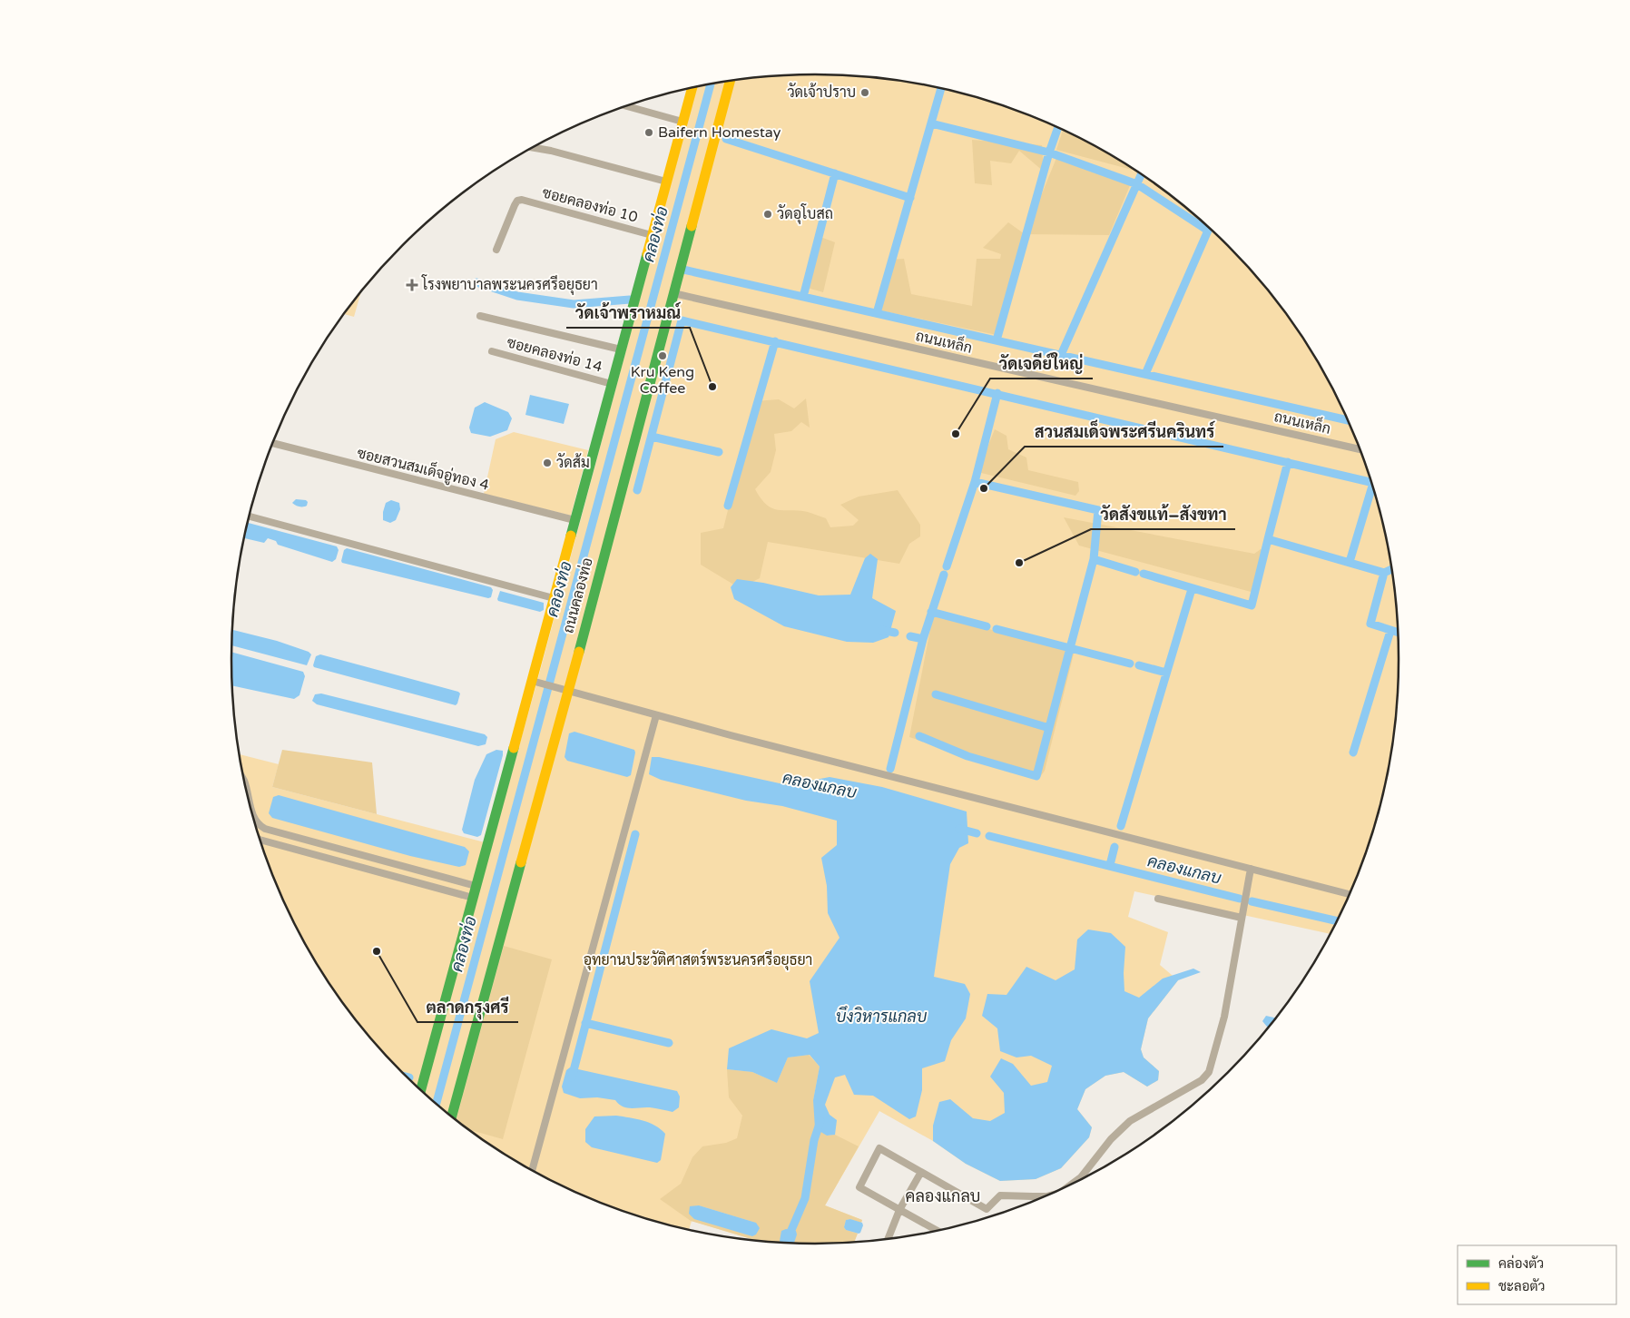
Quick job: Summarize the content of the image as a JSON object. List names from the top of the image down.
{
  "streets": {
    "street": [
      "ซอยคลองท่อ 10",
      "ถนนเหล็ก",
      "ซอยคลองท่อ 14",
      "ซอยสวนสมเด็จอู่ทอง 4",
      "ถนนคลองท่อ"
    ]
  },
  "crossings": [
    ["ซอยคลองท่อ 10", "ถนนคลองท่อ"],
    ["ถนนเหล็ก", "ถนนคลองท่อ"],
    ["ซอยคลองท่อ 14", "ถนนคลองท่อ"],
    ["ซอยสวนสมเด็จอู่ทอง 4", "ถนนคลองท่อ"]
  ],
  "districts": ["คลองแกลบ"],
  "water": ["คลองท่อ", "คลองแกลบ", "บึงวิหารแกลบ"],
  "parks": ["อุทยานประวัติศาสตร์พระนครศรีอยุธยา"],
  "places": {
    "other": [
      "วัดเจ้าปราบ",
      "Baifern Homestay",
      "วัดอุโบสถ",
      "Kru Keng Coffee",
      "วัดเจ้าพราหมณ์",
      "วัดเจดีย์ใหญ่",
      "วัดส้ม",
      "สวนสมเด็จพระศรีนครินทร์",
      "วัดสังขแท้–สังขทา",
      "ตลาดกรุงศรี"
    ],
    "health": ["โรงพยาบาลพระนครศรีอยุธยา"]
  },
  "legend": ["คล่องตัว", "ชะลอตัว"]
}
